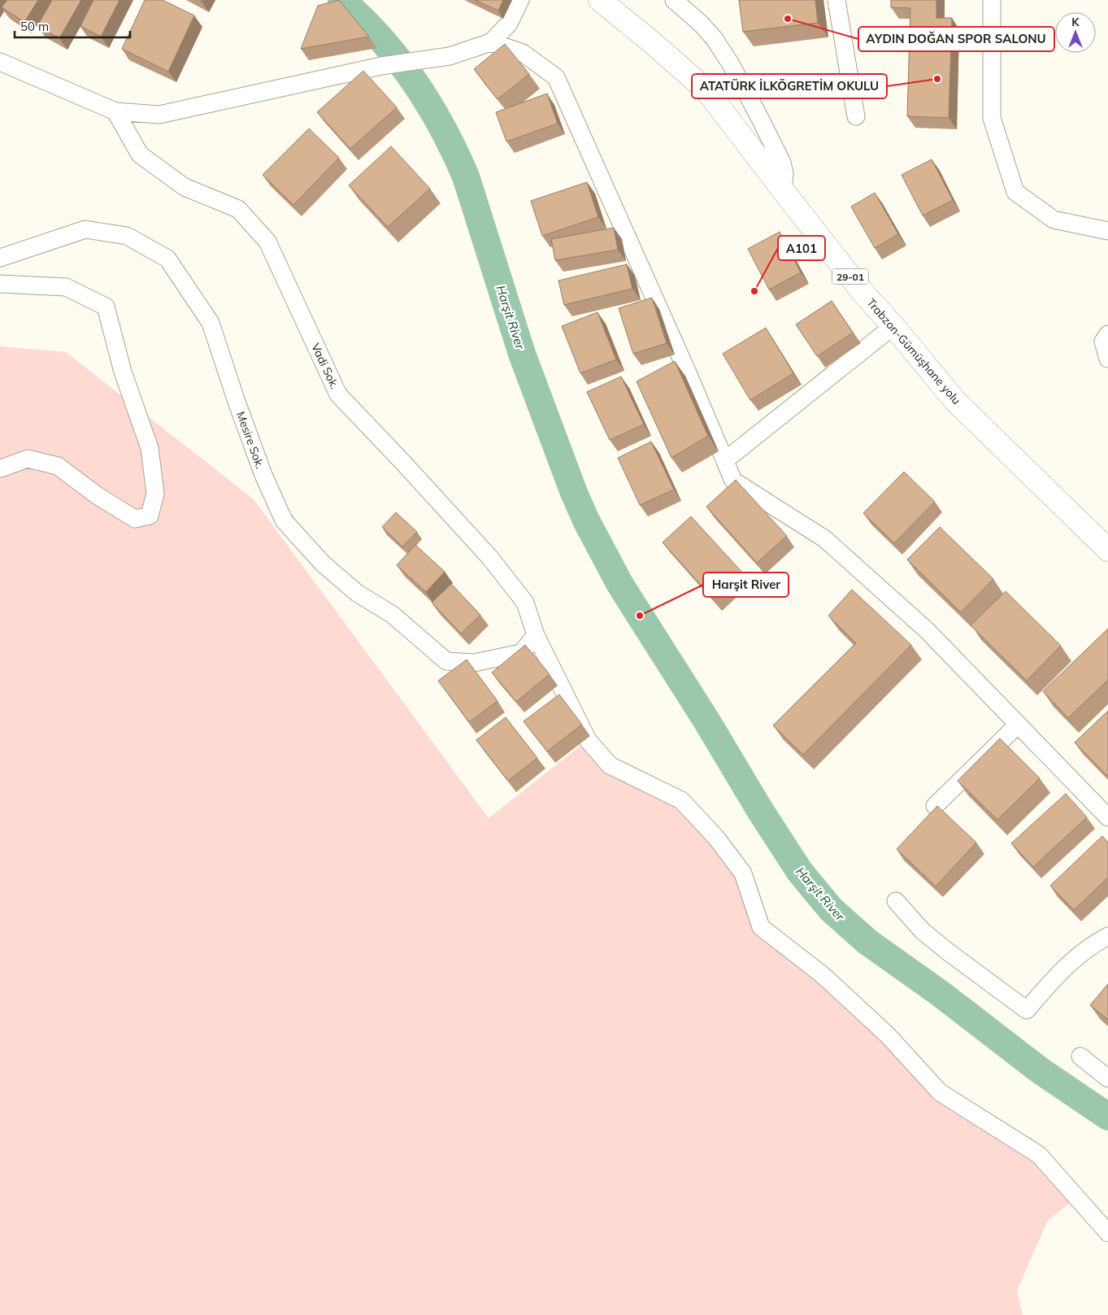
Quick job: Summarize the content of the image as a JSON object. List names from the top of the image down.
{
  "streets": {
    "main road": ["29-01", "Trabzon-Gümüşhane yolu"],
    "street": ["Vadi Sok.", "Mesire Sok."]
  },
  "crossings": [
    ["Vadi Sok.", "Mesire Sok."]
  ],
  "water": ["Harşit River"],
  "places": [
    "AYDIN DOĞAN SPOR SALONU",
    "ATATÜRK İLKÖGRETİM OKULU",
    "A101",
    "Harşit River"
  ],
  "scale_bar": "50 m",
  "north": "top"
}
